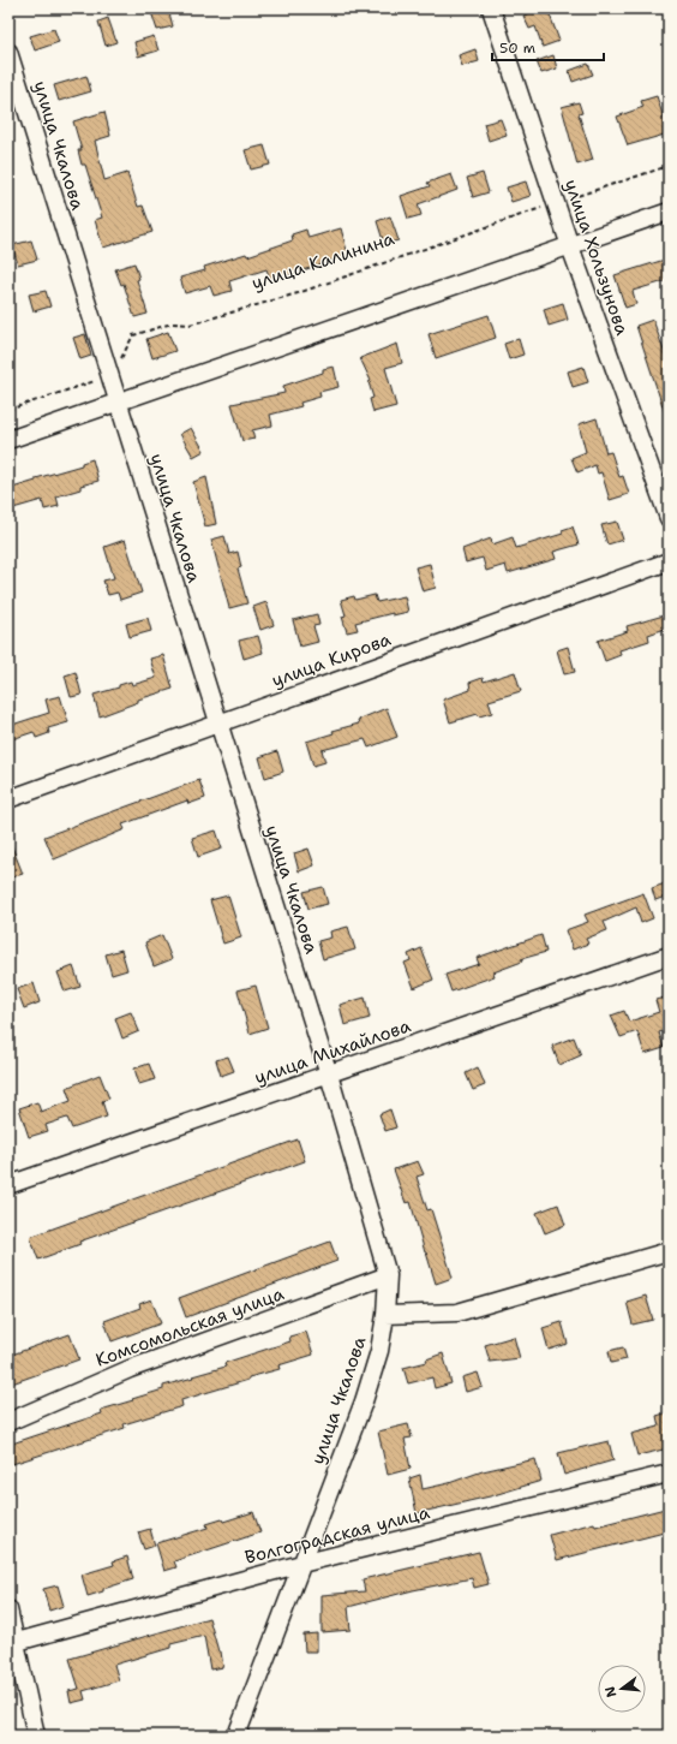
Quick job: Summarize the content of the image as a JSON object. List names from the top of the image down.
{
  "streets": {
    "street": [
      "улица Чкалова",
      "улица Хользунова",
      "улица Кирова",
      "улица Михайлова",
      "Комсомольская улица",
      "Волгоградская улица"
    ],
    "path": ["улица Калинина"]
  },
  "crossings": [
    ["улица Чкалова", "улица Калинина"],
    ["улица Чкалова", "улица Кирова"],
    ["улица Чкалова", "улица Михайлова"],
    ["улица Чкалова", "Комсомольская улица"],
    ["улица Чкалова", "Волгоградская улица"],
    ["улица Хользунова", "улица Калинина"]
  ],
  "scale_bar": "50 m",
  "north": "left"
}
